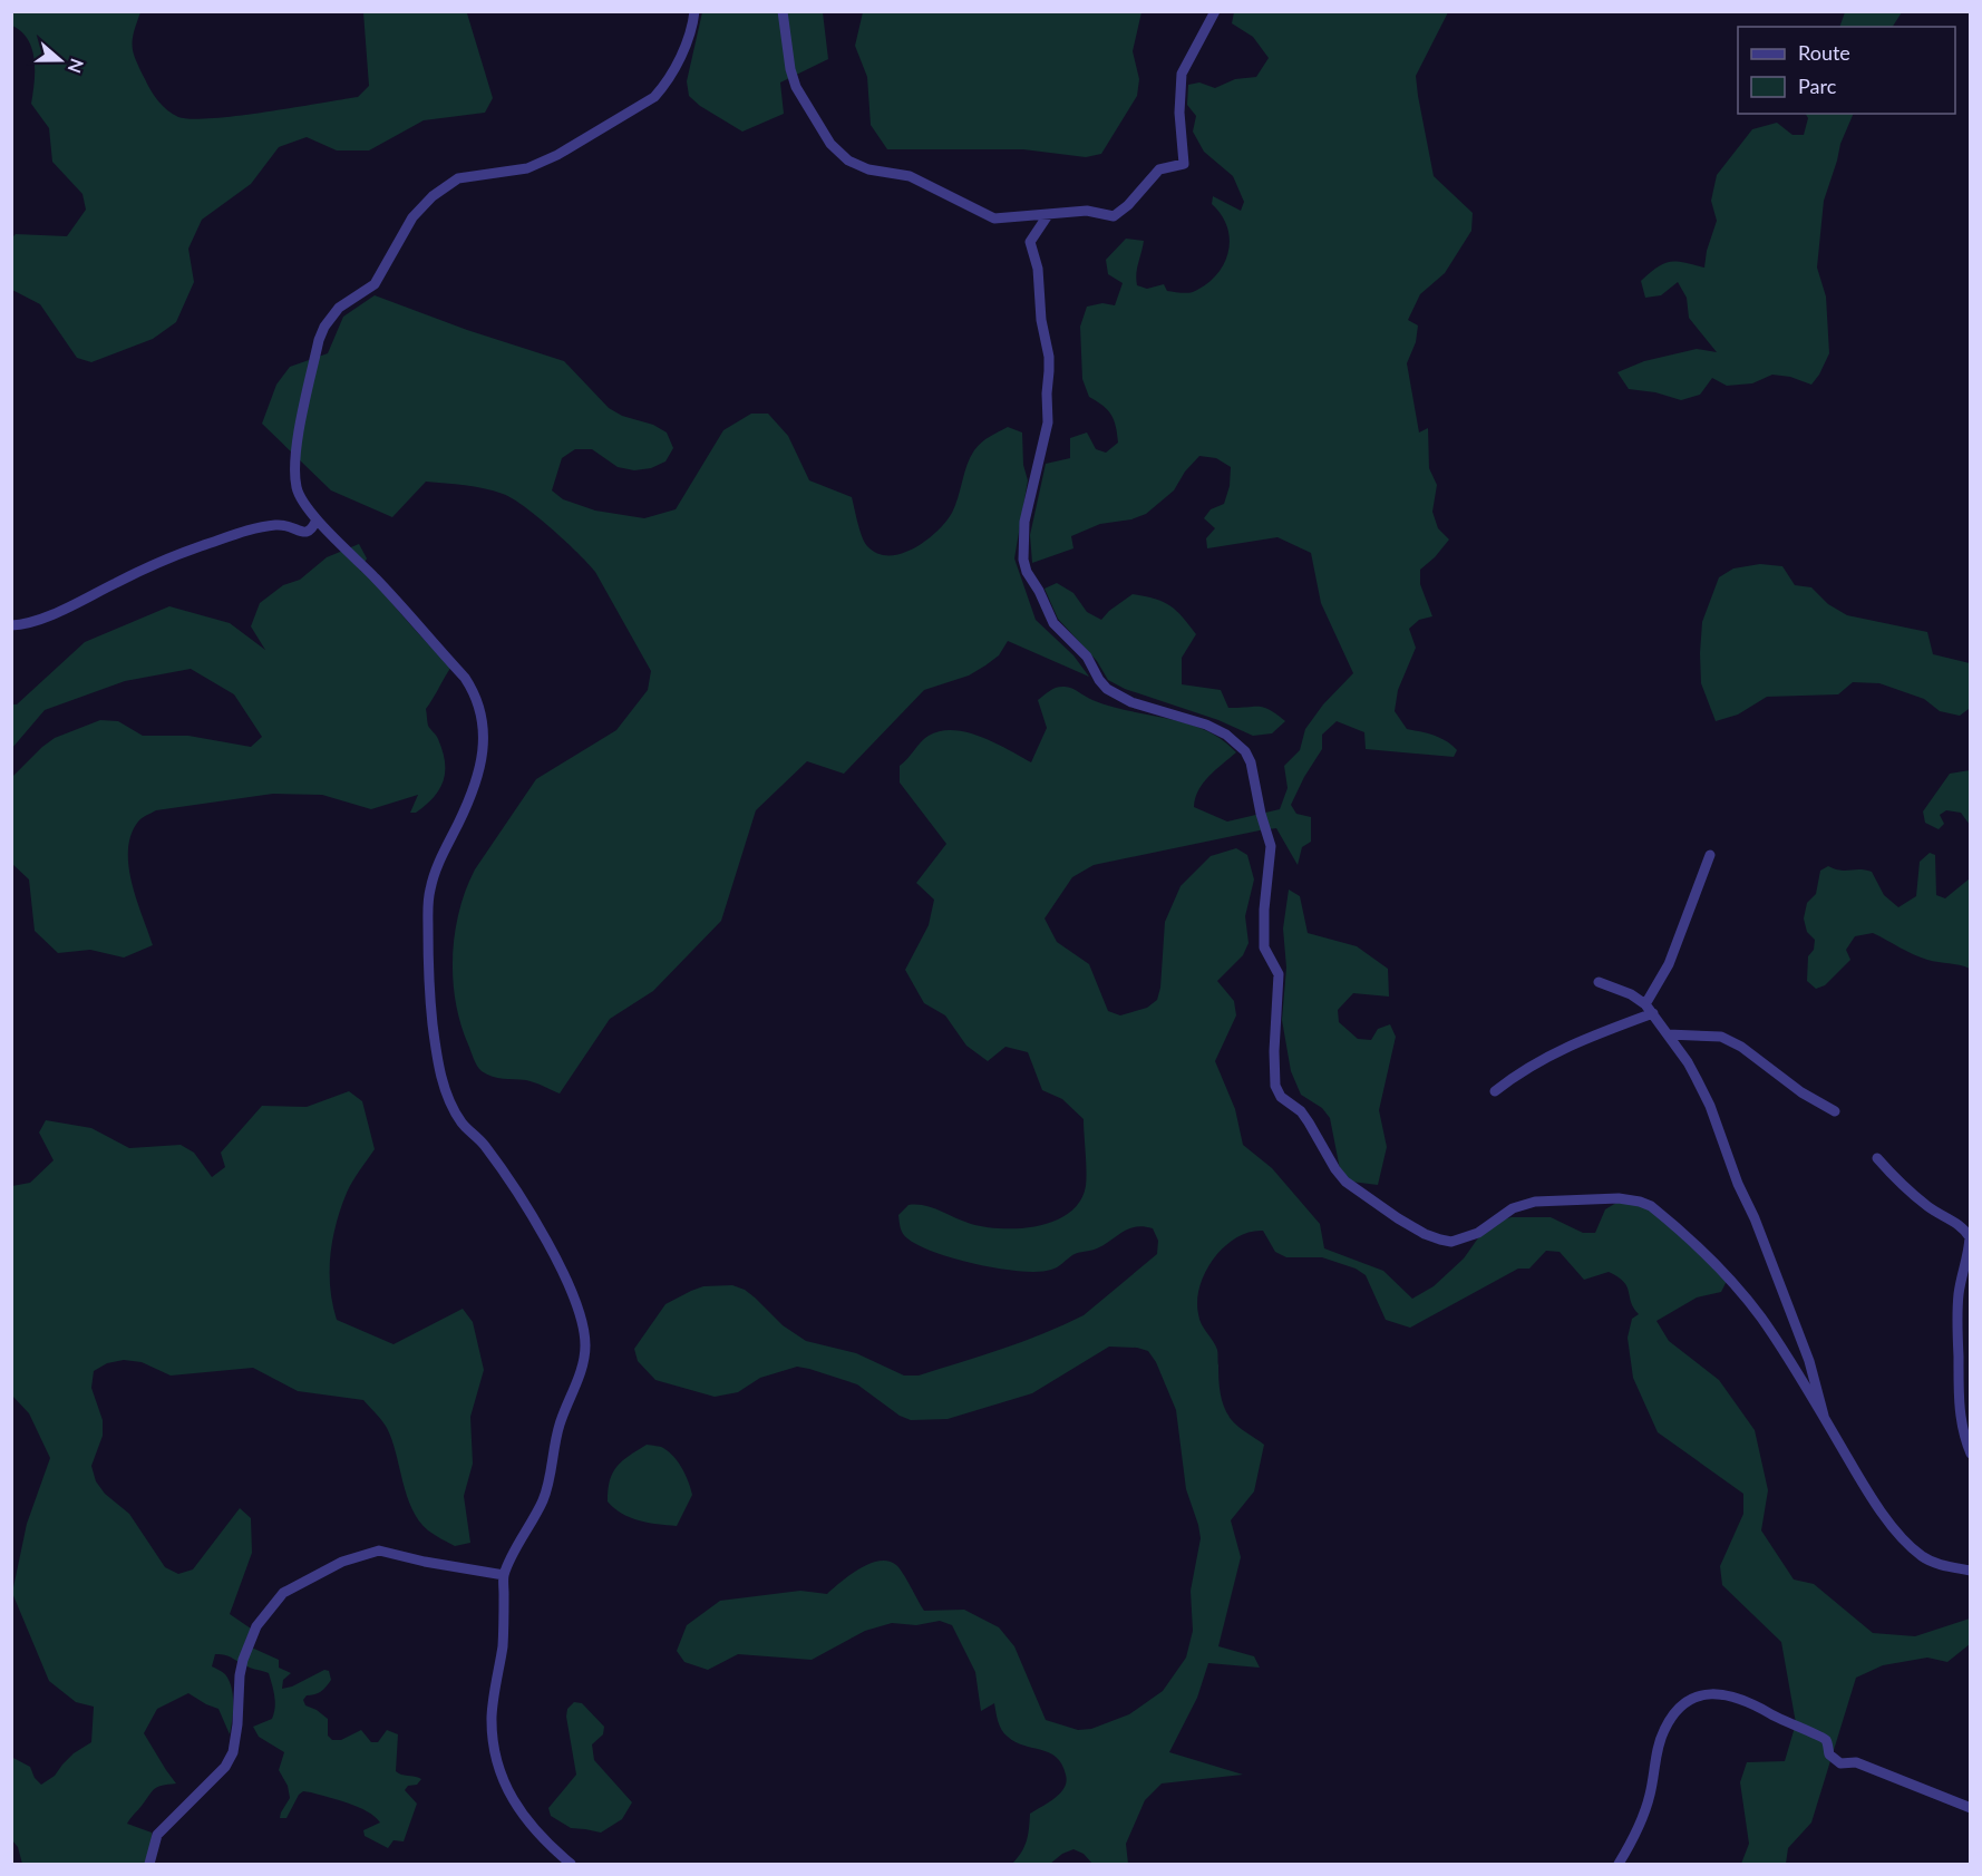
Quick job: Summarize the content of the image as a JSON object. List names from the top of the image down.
{
  "legend": ["Route", "Parc"],
  "north": "right"
}
